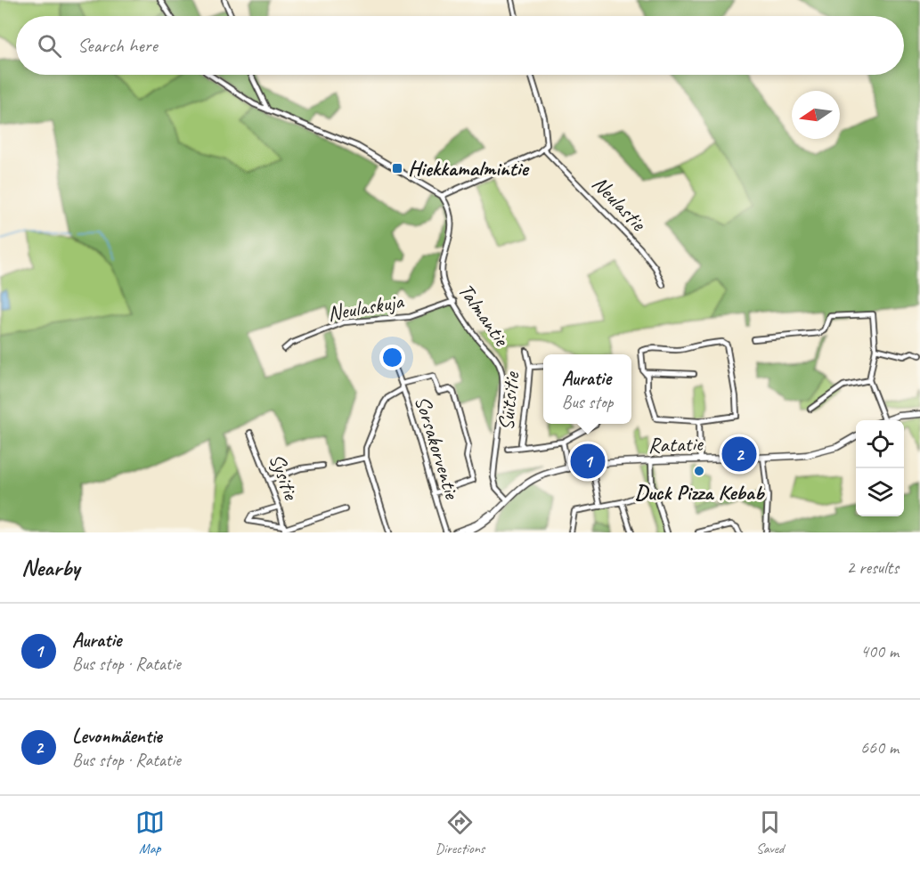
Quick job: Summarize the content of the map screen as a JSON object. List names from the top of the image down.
{
  "streets": {
    "street": [
      "Neulastie",
      "Neulaskuja",
      "Talmantie",
      "Suitsitie",
      "Ratatie",
      "Sorsakorventie",
      "Sysitie"
    ]
  },
  "crossings": [
    ["Neulaskuja", "Talmantie"],
    ["Talmantie", "Ratatie"]
  ],
  "places": {
    "transit": ["Hiekkamalmintie"],
    "other": ["Duck Pizza Kebab"]
  },
  "north": "left",
  "page": {
    "search": "Search here",
    "popup": ["Auratie", "Bus stop"],
    "pins": ["2", "1"],
    "heading": ["Nearby", "2 results"],
    "list": [
      {
        "mark": "1",
        "name": "Auratie",
        "note": "Bus stop · Ratatie",
        "value": "400 m"
      },
      {
        "mark": "2",
        "name": "Levonmäentie",
        "note": "Bus stop · Ratatie",
        "value": "660 m"
      }
    ],
    "nav": ["Map", "Directions", "Saved"]
  }
}
